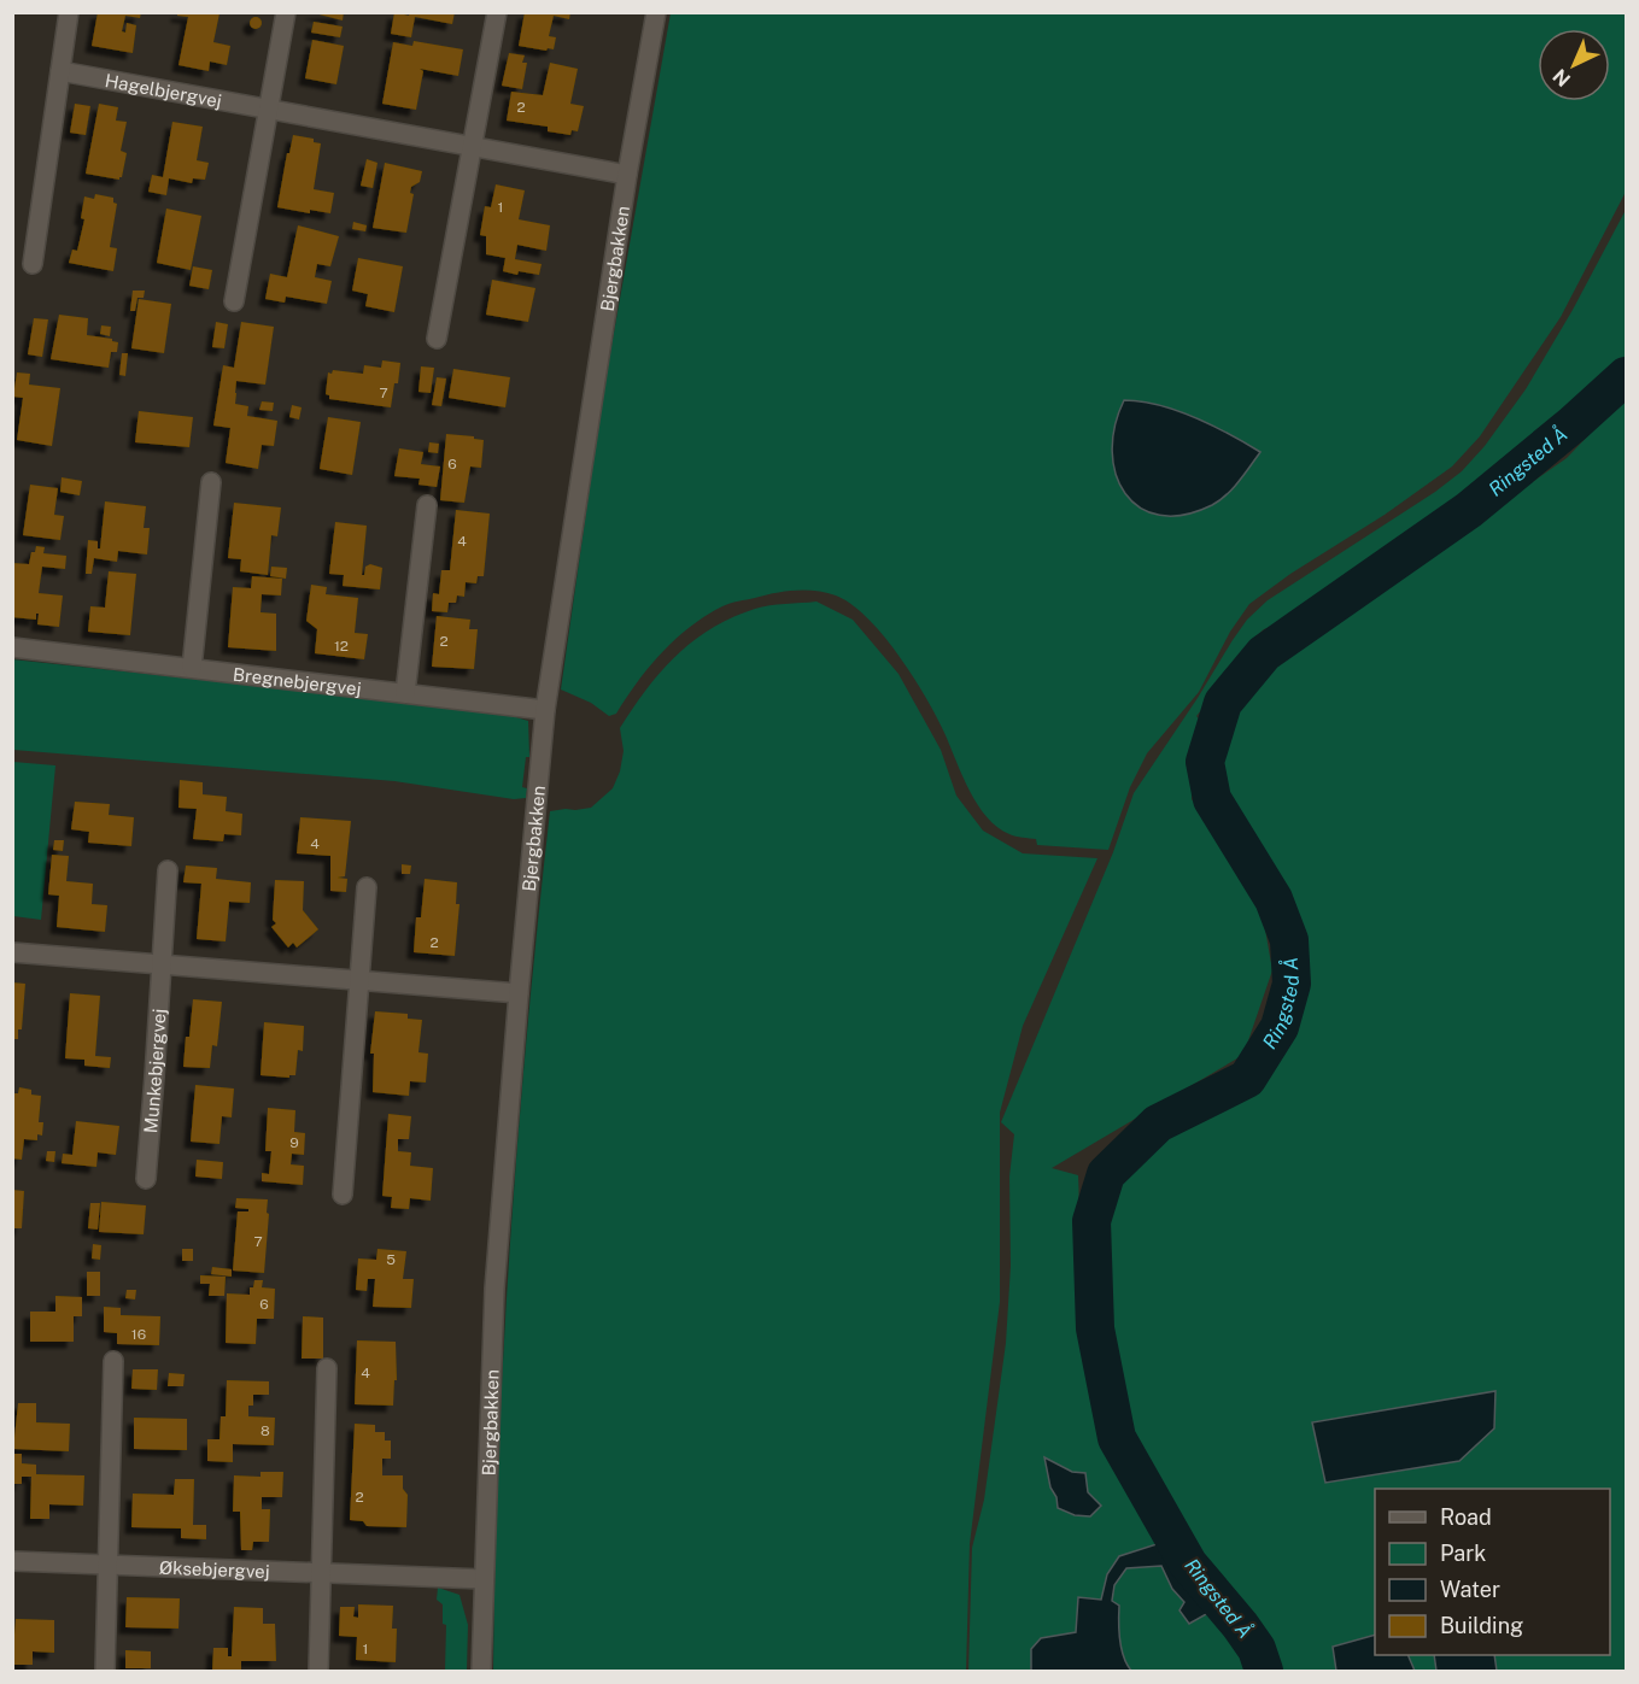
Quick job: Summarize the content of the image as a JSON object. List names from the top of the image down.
{
  "streets": {
    "street": [
      "Hagelbjergvej",
      "Bjergbakken",
      "Bregnebjergvej",
      "Munkebjergvej",
      "Øksebjergvej"
    ]
  },
  "crossings": [
    ["Hagelbjergvej", "Bjergbakken"],
    ["Bjergbakken", "Bregnebjergvej"],
    ["Bjergbakken", "Øksebjergvej"]
  ],
  "water": ["Ringsted Å"],
  "house_numbers": [
    "2",
    "1",
    "7",
    "6",
    "4",
    "2",
    "12",
    "4",
    "2",
    "9",
    "7",
    "5",
    "6",
    "16",
    "4",
    "8",
    "2",
    "1"
  ],
  "legend": [
    "Road",
    "Park",
    "Water",
    "Building"
  ],
  "north": "bottom left"
}
